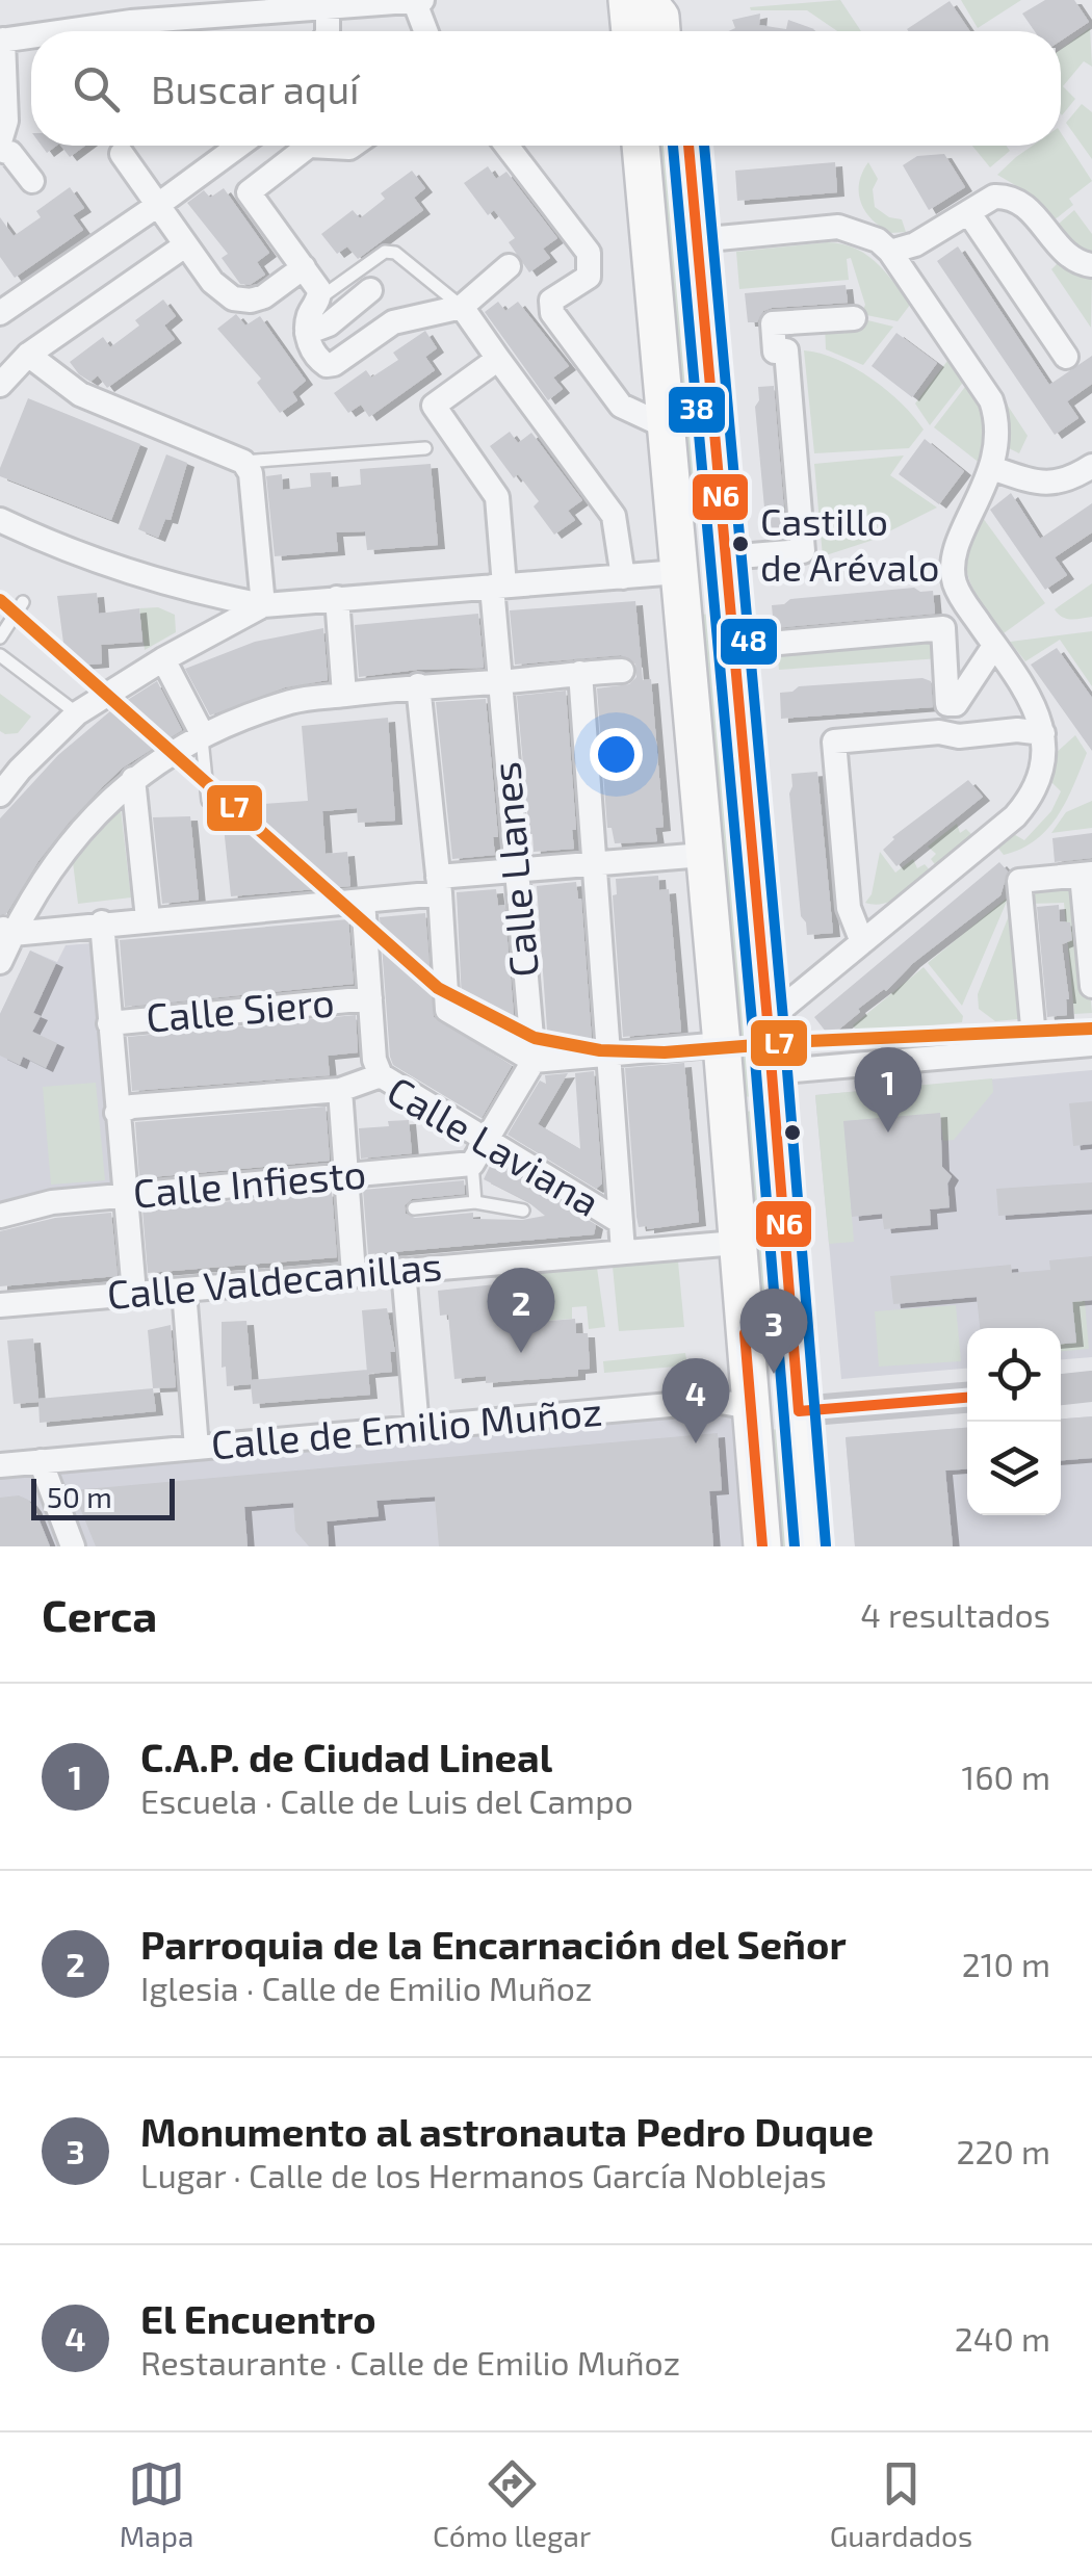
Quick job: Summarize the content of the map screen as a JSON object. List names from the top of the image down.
{
  "streets": {
    "street": [
      "Calle Llanes",
      "Calle Siero",
      "Calle Laviana",
      "Calle Infiesto",
      "Calle Valdecanillas",
      "Calle de Emilio Muñoz"
    ]
  },
  "places": ["Castillo de Arévalo"],
  "lines": [
    "transit line N6",
    "transit line 38",
    "transit line 48",
    "transit line L7"
  ],
  "scale_bar": "50 m",
  "page": {
    "search": "Buscar aquí",
    "pins": [
      "1",
      "2",
      "3",
      "4"
    ],
    "scale": "50 m",
    "heading": ["Cerca", "4 resultados"],
    "list": [
      {
        "mark": "1",
        "name": "C.A.P. de Ciudad Lineal",
        "note": "Escuela · Calle de Luis del Campo",
        "value": "160 m"
      },
      {
        "mark": "2",
        "name": "Parroquia de la Encarnación del Señor",
        "note": "Iglesia · Calle de Emilio Muñoz",
        "value": "210 m"
      },
      {
        "mark": "3",
        "name": "Monumento al astronauta Pedro Duque",
        "note": "Lugar · Calle de los Hermanos García Noblejas",
        "value": "220 m"
      },
      {
        "mark": "4",
        "name": "El Encuentro",
        "note": "Restaurante · Calle de Emilio Muñoz",
        "value": "240 m"
      }
    ],
    "nav": ["Mapa", "Cómo llegar", "Guardados"]
  }
}
